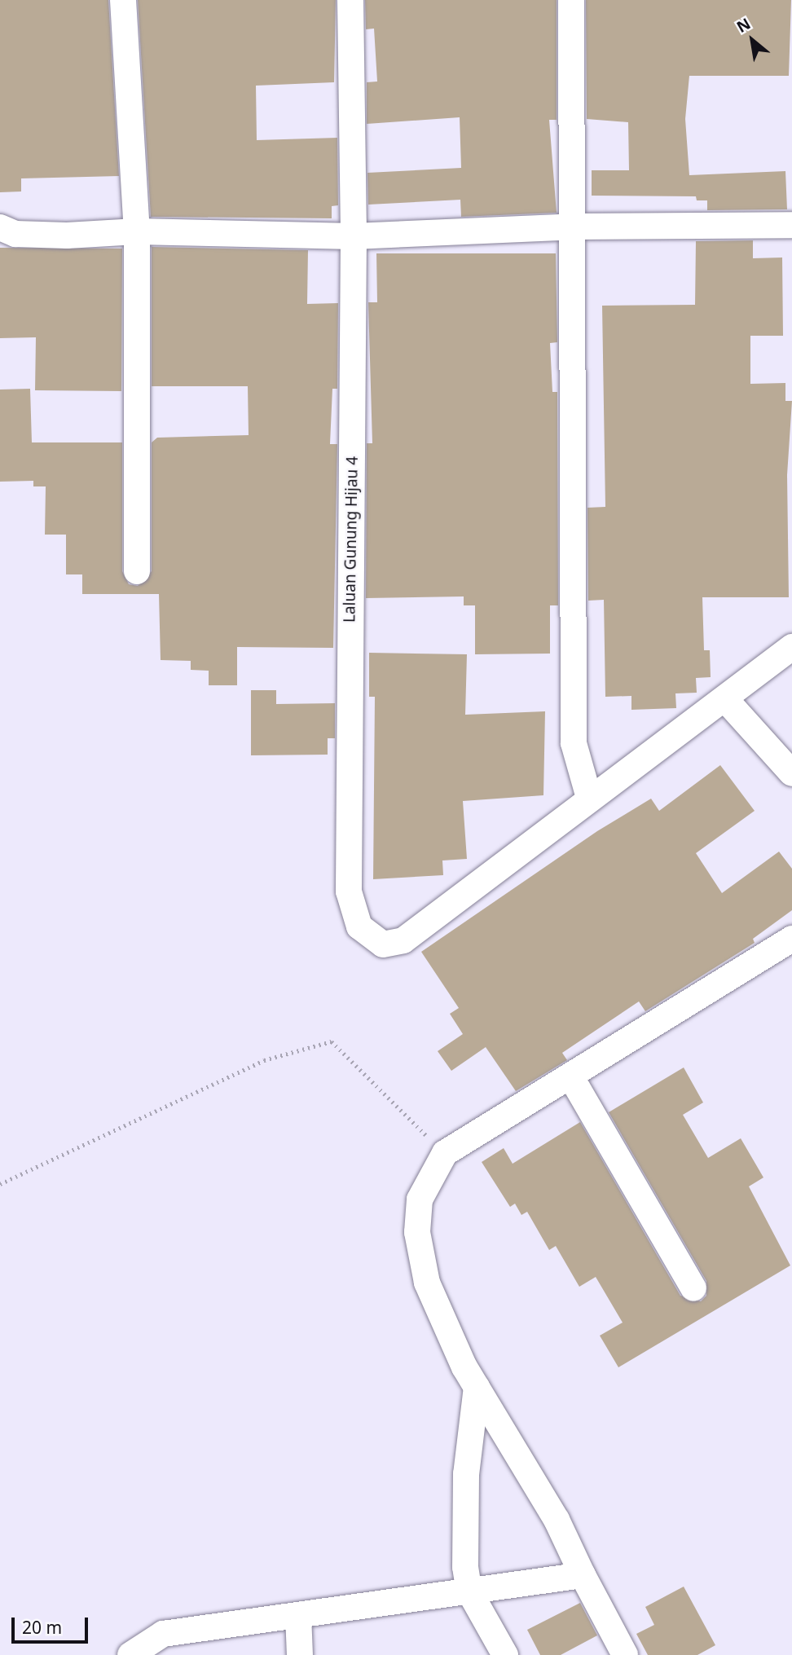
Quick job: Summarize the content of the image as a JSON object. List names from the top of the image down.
{
  "streets": {
    "street": ["Laluan Gunung Hijau 4"]
  },
  "scale_bar": "20 m",
  "north": "top left"
}
